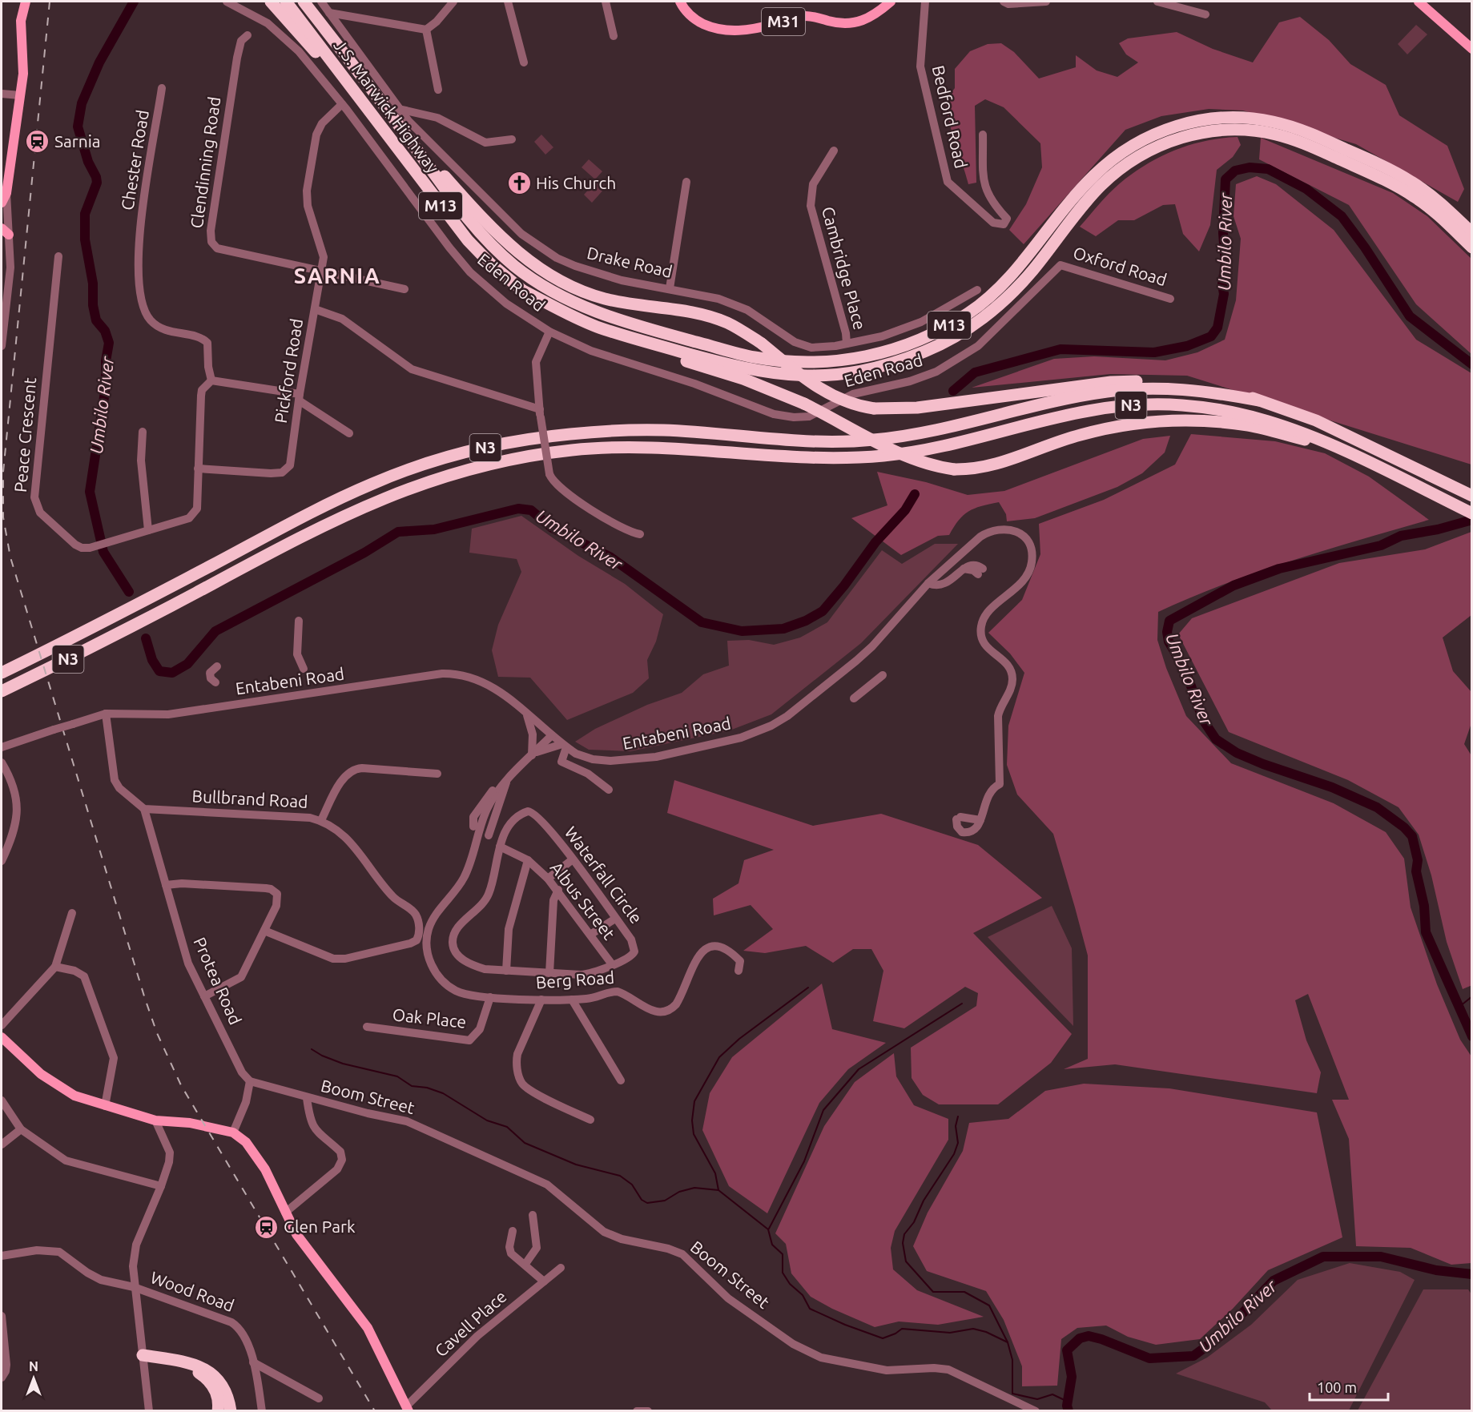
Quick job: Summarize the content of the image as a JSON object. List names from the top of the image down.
{
  "streets": {
    "highway": ["J.S. Marwick Highway", "M13", "N3"],
    "main road": ["M31"],
    "street": [
      "Bedford Road",
      "Chester Road",
      "Clendinning Road",
      "Drake Road",
      "Oxford Road",
      "Cambridge Place",
      "Eden Road",
      "Pickford Road",
      "Peace Crescent",
      "Entabeni Road",
      "Bullbrand Road",
      "Waterfall Circle",
      "Albus Street",
      "Berg Road",
      "Protea Road",
      "Oak Place",
      "Boom Street",
      "Wood Road",
      "Cavell Place"
    ]
  },
  "crossings": [
    ["J.S. Marwick Highway", "M13"],
    ["Clendinning Road", "Pickford Road"],
    ["Drake Road", "Cambridge Place"],
    ["Oxford Road", "Eden Road"],
    ["Eden Road", "Pickford Road"],
    ["Pickford Road", "Peace Crescent"],
    ["Bullbrand Road", "Protea Road"],
    ["Waterfall Circle", "Albus Street"],
    ["Berg Road", "Oak Place"],
    ["Protea Road", "Boom Street"]
  ],
  "districts": ["SARNIA"],
  "water": ["Umbilo River"],
  "places": {
    "station": ["Sarnia", "Glen Park"],
    "church": ["His Church"]
  },
  "scale_bar": "100 m",
  "north": "top"
}
